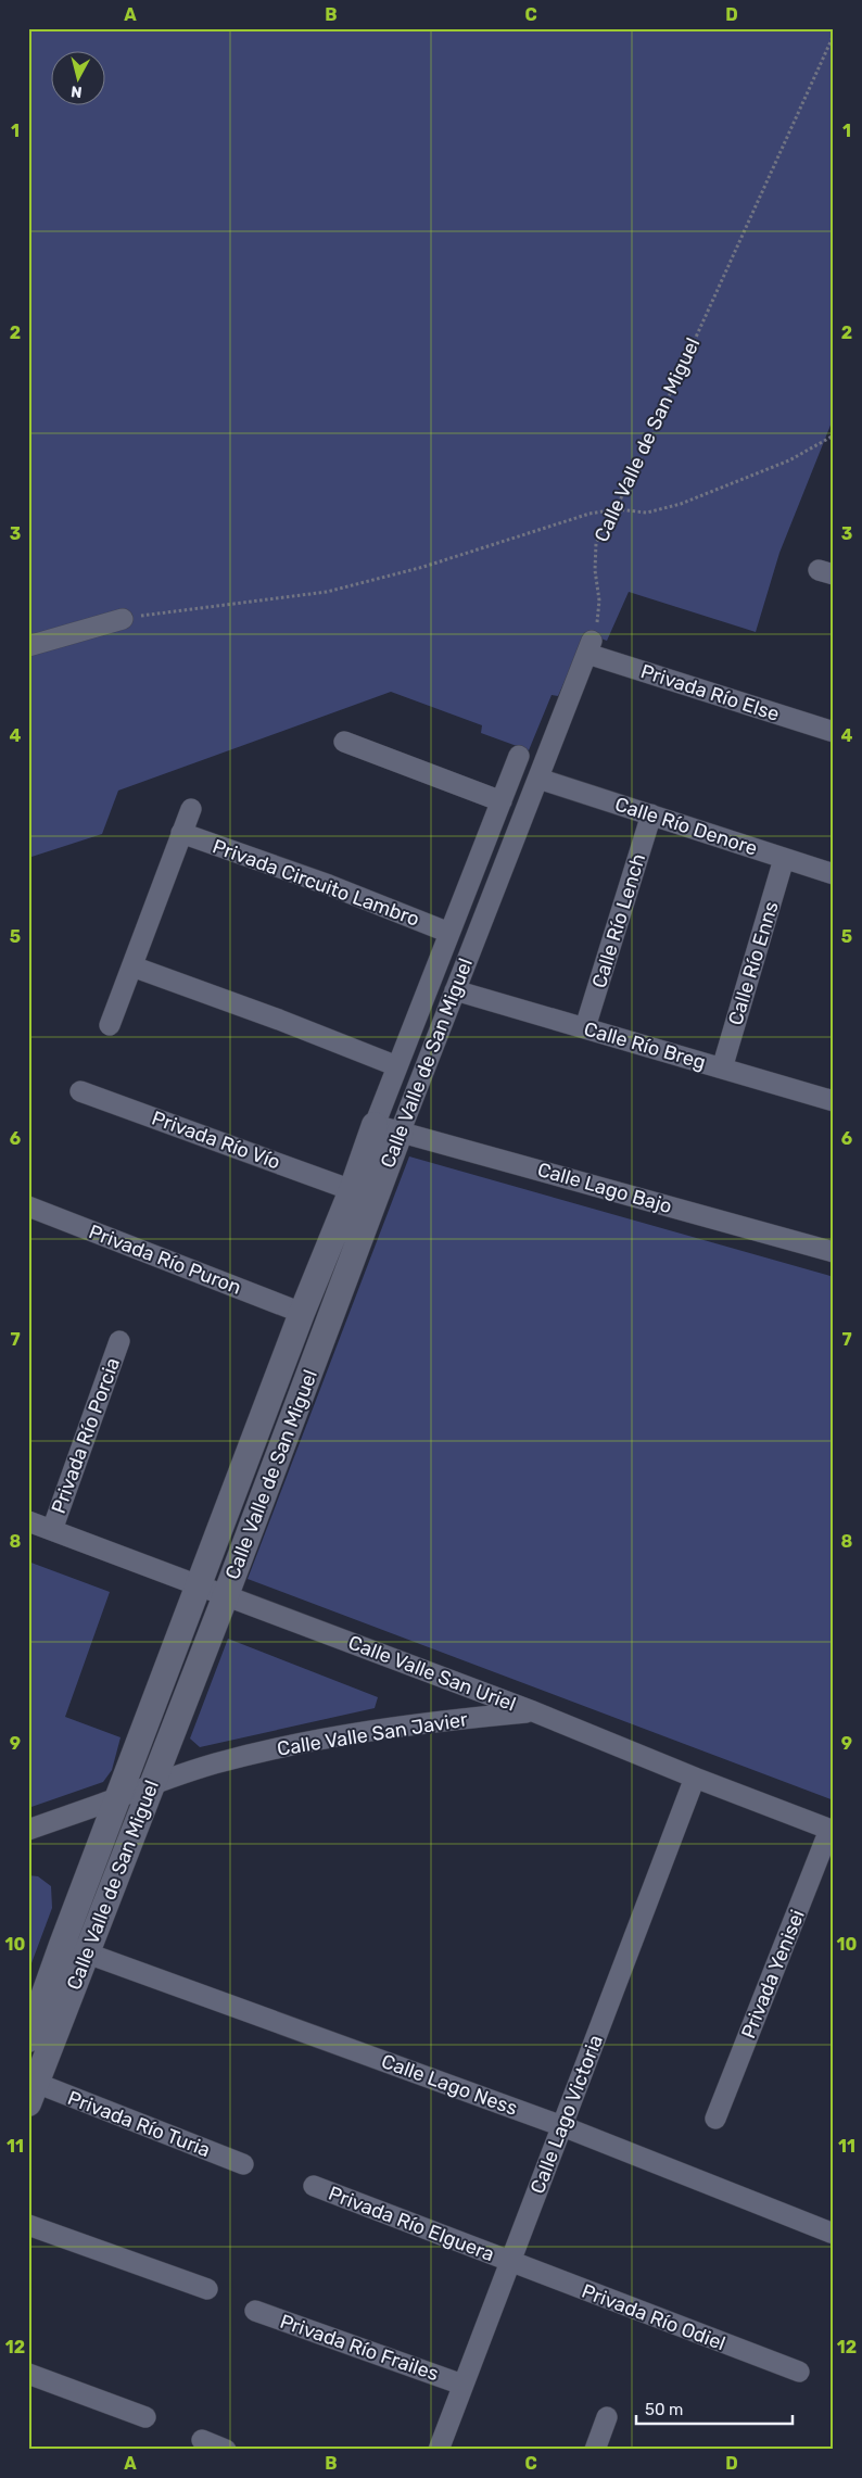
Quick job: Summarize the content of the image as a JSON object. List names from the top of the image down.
{
  "streets": {
    "street": [
      "Calle Valle de San Miguel",
      "Privada Río Else",
      "Calle Río Denore",
      "Privada Circuito Lambro",
      "Calle Río Lench",
      "Calle Río Enns",
      "Calle Río Breg",
      "Privada Río Vío",
      "Calle Lago Bajo",
      "Privada Río Puron",
      "Privada Río Porcia",
      "Calle Valle San Uriel",
      "Calle Valle San Javier",
      "Privada Yenisei",
      "Calle Lago Ness",
      "Calle Lago Victoria",
      "Privada Río Turia",
      "Privada Río Elguera",
      "Privada Río Odiel",
      "Privada Río Frailes"
    ]
  },
  "crossings": [
    ["Calle Valle de San Miguel", "Privada Río Else"],
    ["Calle Valle de San Miguel", "Calle Río Denore"],
    ["Calle Valle de San Miguel", "Privada Circuito Lambro"],
    ["Calle Valle de San Miguel", "Calle Río Breg"],
    ["Calle Valle de San Miguel", "Privada Río Vío"],
    ["Calle Valle de San Miguel", "Calle Lago Bajo"],
    ["Calle Valle de San Miguel", "Privada Río Puron"],
    ["Calle Valle de San Miguel", "Calle Valle San Uriel"],
    ["Calle Valle de San Miguel", "Calle Valle San Javier"],
    ["Calle Valle de San Miguel", "Calle Lago Ness"],
    ["Calle Valle de San Miguel", "Privada Río Turia"],
    ["Calle Río Denore", "Calle Río Lench"],
    ["Calle Río Denore", "Calle Río Enns"],
    ["Calle Río Lench", "Calle Río Breg"],
    ["Calle Río Enns", "Calle Río Breg"],
    ["Privada Río Porcia", "Calle Valle San Uriel"],
    ["Calle Valle San Uriel", "Calle Valle San Javier"],
    ["Calle Valle San Uriel", "Privada Yenisei"],
    ["Calle Valle San Uriel", "Calle Lago Victoria"],
    ["Calle Lago Ness", "Calle Lago Victoria"],
    ["Calle Lago Victoria", "Privada Río Elguera"],
    ["Calle Lago Victoria", "Privada Río Odiel"],
    ["Calle Lago Victoria", "Privada Río Frailes"],
    ["Privada Río Elguera", "Privada Río Odiel"]
  ],
  "scale_bar": "50 m",
  "north": "bottom",
  "grid": {
    "columns": [
      "A",
      "B",
      "C",
      "D"
    ],
    "rows": [
      "1",
      "2",
      "3",
      "4",
      "5",
      "6",
      "7",
      "8",
      "9",
      "10",
      "11",
      "12"
    ]
  }
}
